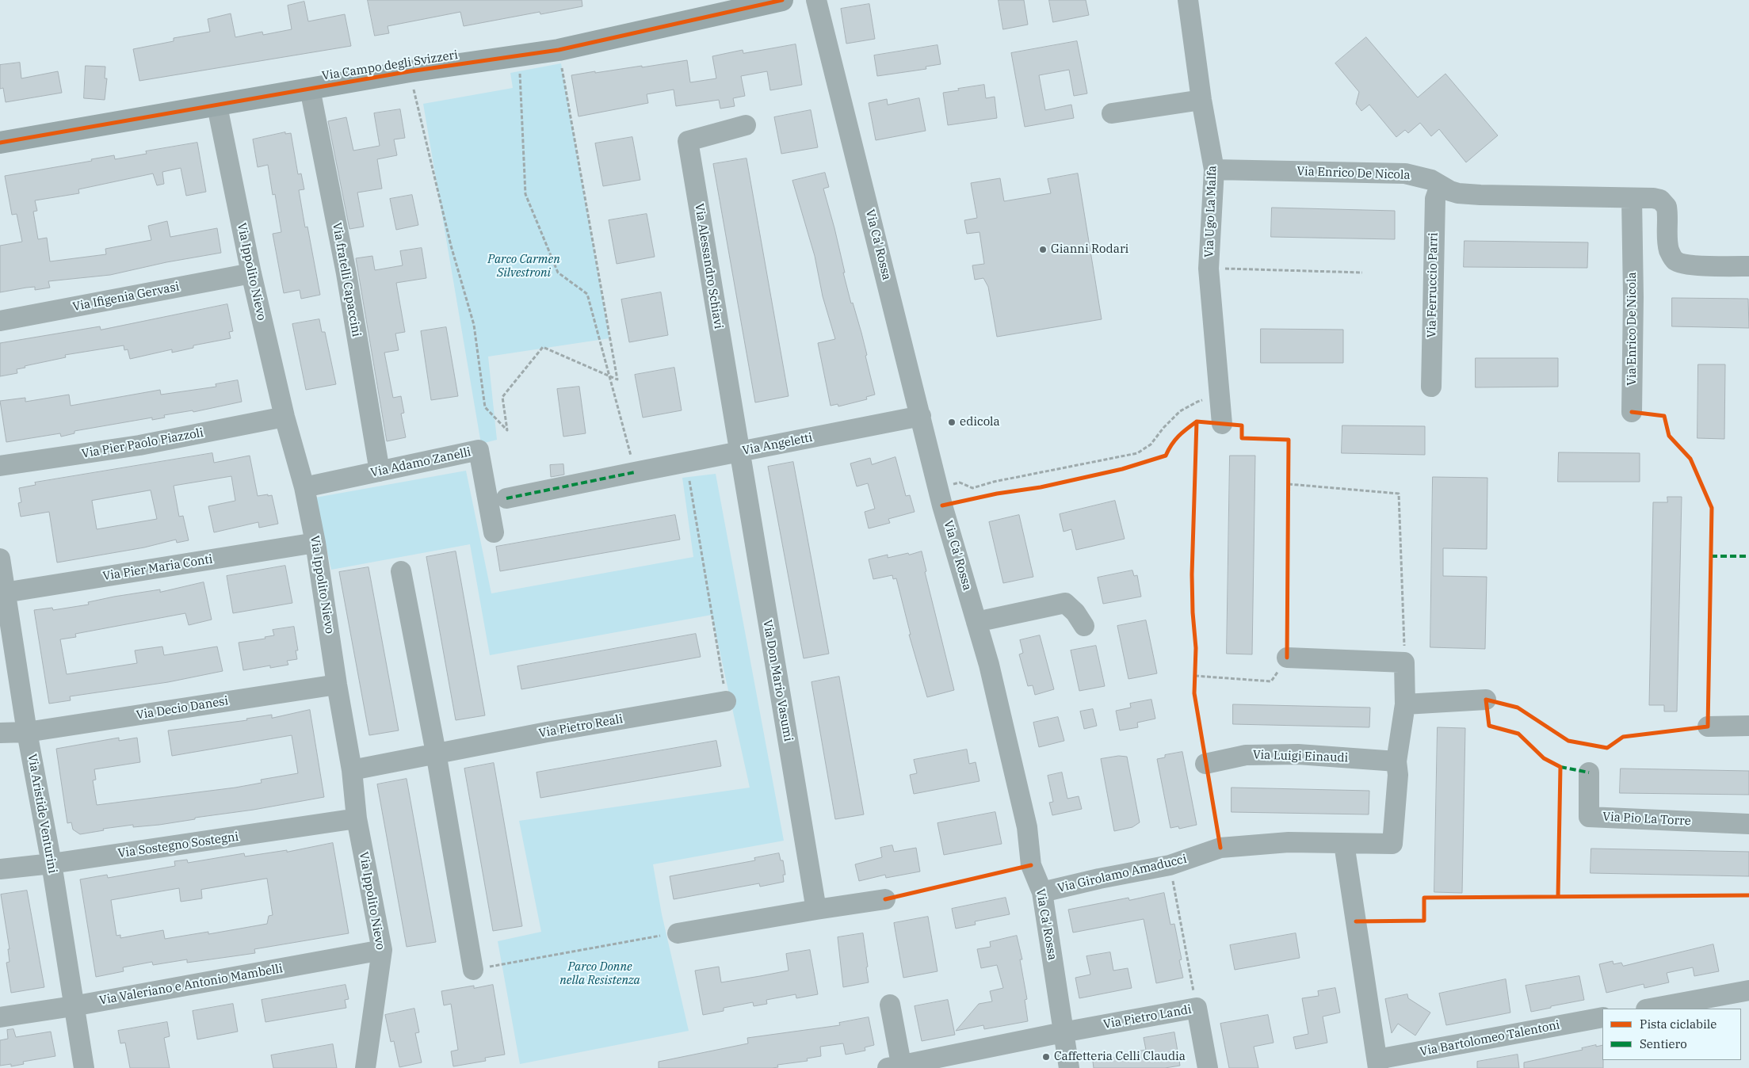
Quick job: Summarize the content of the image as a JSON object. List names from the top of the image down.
{
  "streets": {
    "main road": ["Via Campo degli Svizzeri"],
    "street": [
      "Via Enrico De Nicola",
      "Via Ugo La Malfa",
      "Via Ca' Rossa",
      "Via Alessandro Schiavi",
      "Via Ippolito Nievo",
      "Via fratelli Capaccini",
      "Via Ferruccio Parri",
      "Via Ifigenia Gervasi",
      "Via Pier Paolo Piazzoli",
      "Via Angeletti",
      "Via Adamo Zanelli",
      "Via Pier Maria Conti",
      "Via Don Mario Vasumi",
      "Via Decio Danesi",
      "Via Pietro Reali",
      "Via Luigi Einaudi",
      "Via Aristide Venturini",
      "Via Pio La Torre",
      "Via Sostegno Sostegni",
      "Via Girolamo Amaducci",
      "Via Valeriano e Antonio Mambelli",
      "Via Pietro Landi",
      "Via Bartolomeo Talentoni"
    ]
  },
  "crossings": [
    ["Via Campo degli Svizzeri", "Via Ippolito Nievo"],
    ["Via Campo degli Svizzeri", "Via fratelli Capaccini"],
    ["Via Enrico De Nicola", "Via Ugo La Malfa"],
    ["Via Enrico De Nicola", "Via Ferruccio Parri"],
    ["Via Ca' Rossa", "Via Angeletti"],
    ["Via Ca' Rossa", "Via Girolamo Amaducci"],
    ["Via Ca' Rossa", "Via Pietro Landi"],
    ["Via Alessandro Schiavi", "Via Angeletti"],
    ["Via Alessandro Schiavi", "Via Don Mario Vasumi"],
    ["Via Ippolito Nievo", "Via Ifigenia Gervasi"],
    ["Via Ippolito Nievo", "Via Pier Paolo Piazzoli"],
    ["Via Ippolito Nievo", "Via Adamo Zanelli"],
    ["Via Ippolito Nievo", "Via Pier Maria Conti"],
    ["Via Ippolito Nievo", "Via Decio Danesi"],
    ["Via Ippolito Nievo", "Via Pietro Reali"],
    ["Via Ippolito Nievo", "Via Sostegno Sostegni"],
    ["Via Ippolito Nievo", "Via Valeriano e Antonio Mambelli"],
    ["Via fratelli Capaccini", "Via Adamo Zanelli"],
    ["Via Angeletti", "Via Don Mario Vasumi"],
    ["Via Pier Maria Conti", "Via Aristide Venturini"],
    ["Via Decio Danesi", "Via Aristide Venturini"],
    ["Via Luigi Einaudi", "Via Girolamo Amaducci"],
    ["Via Aristide Venturini", "Via Sostegno Sostegni"],
    ["Via Aristide Venturini", "Via Valeriano e Antonio Mambelli"]
  ],
  "parks": ["Parco Carmen Silvestroni", "Parco Donne nella Resistenza"],
  "places": ["Gianni Rodari", "edicola", "Caffetteria Celli Claudia"],
  "legend": ["Pista ciclabile", "Sentiero"]
}
